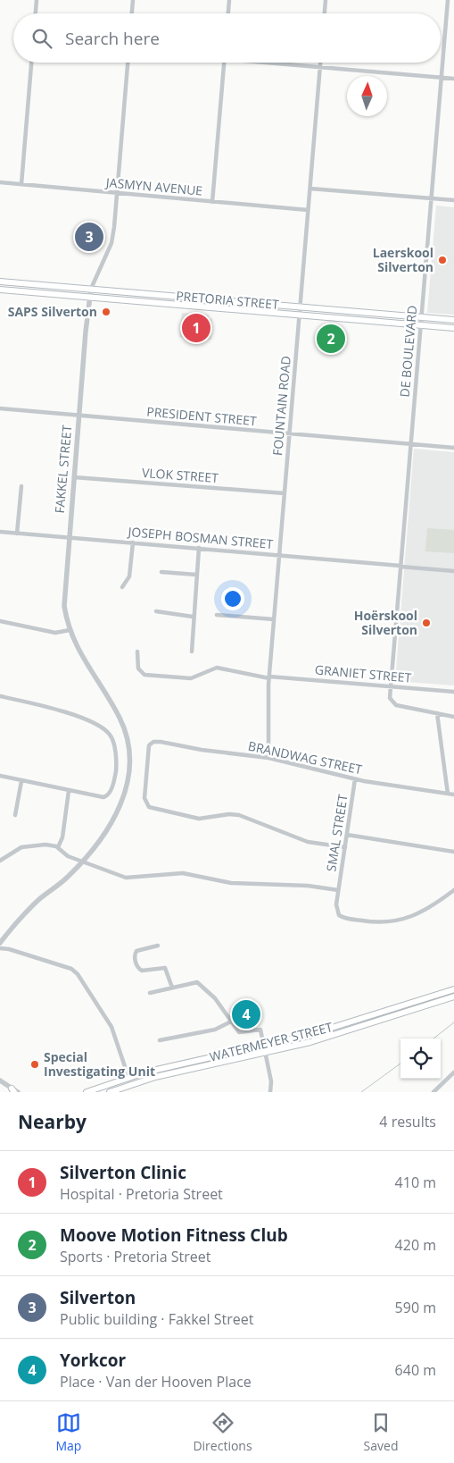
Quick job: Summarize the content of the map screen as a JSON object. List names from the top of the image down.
{
  "streets": {
    "main road": ["PRETORIA STREET", "WATERMEYER STREET"],
    "street": [
      "JASMYN AVENUE",
      "DE BOULEVARD",
      "FOUNTAIN ROAD",
      "PRESIDENT STREET",
      "FAKKEL STREET",
      "VLOK STREET",
      "JOSEPH BOSMAN STREET",
      "GRANIET STREET",
      "BRANDWAG STREET",
      "SMAL STREET"
    ]
  },
  "crossings": [
    ["JASMYN AVENUE", "FOUNTAIN ROAD"],
    ["JASMYN AVENUE", "FAKKEL STREET"],
    ["PRETORIA STREET", "DE BOULEVARD"],
    ["PRETORIA STREET", "FOUNTAIN ROAD"],
    ["PRETORIA STREET", "FAKKEL STREET"],
    ["DE BOULEVARD", "PRESIDENT STREET"],
    ["DE BOULEVARD", "JOSEPH BOSMAN STREET"],
    ["DE BOULEVARD", "GRANIET STREET"],
    ["FOUNTAIN ROAD", "PRESIDENT STREET"],
    ["FOUNTAIN ROAD", "VLOK STREET"],
    ["FOUNTAIN ROAD", "JOSEPH BOSMAN STREET"],
    ["FOUNTAIN ROAD", "GRANIET STREET"],
    ["FOUNTAIN ROAD", "BRANDWAG STREET"],
    ["PRESIDENT STREET", "FAKKEL STREET"],
    ["FAKKEL STREET", "VLOK STREET"],
    ["FAKKEL STREET", "JOSEPH BOSMAN STREET"],
    ["BRANDWAG STREET", "SMAL STREET"]
  ],
  "places": [
    "Laerskool Silverton",
    "SAPS Silverton",
    "Hoërskool Silverton",
    "Special Investigating Unit"
  ],
  "north": "top",
  "page": {
    "search": "Search here",
    "pins": [
      "3",
      "1",
      "2",
      "4"
    ],
    "heading": ["Nearby", "4 results"],
    "list": [
      {
        "mark": "1",
        "name": "Silverton Clinic",
        "note": "Hospital · Pretoria Street",
        "value": "410 m"
      },
      {
        "mark": "2",
        "name": "Moove Motion Fitness Club",
        "note": "Sports · Pretoria Street",
        "value": "420 m"
      },
      {
        "mark": "3",
        "name": "Silverton",
        "note": "Public building · Fakkel Street",
        "value": "590 m"
      },
      {
        "mark": "4",
        "name": "Yorkcor",
        "note": "Place · Van der Hooven Place",
        "value": "640 m"
      }
    ],
    "nav": ["Map", "Directions", "Saved"]
  }
}
